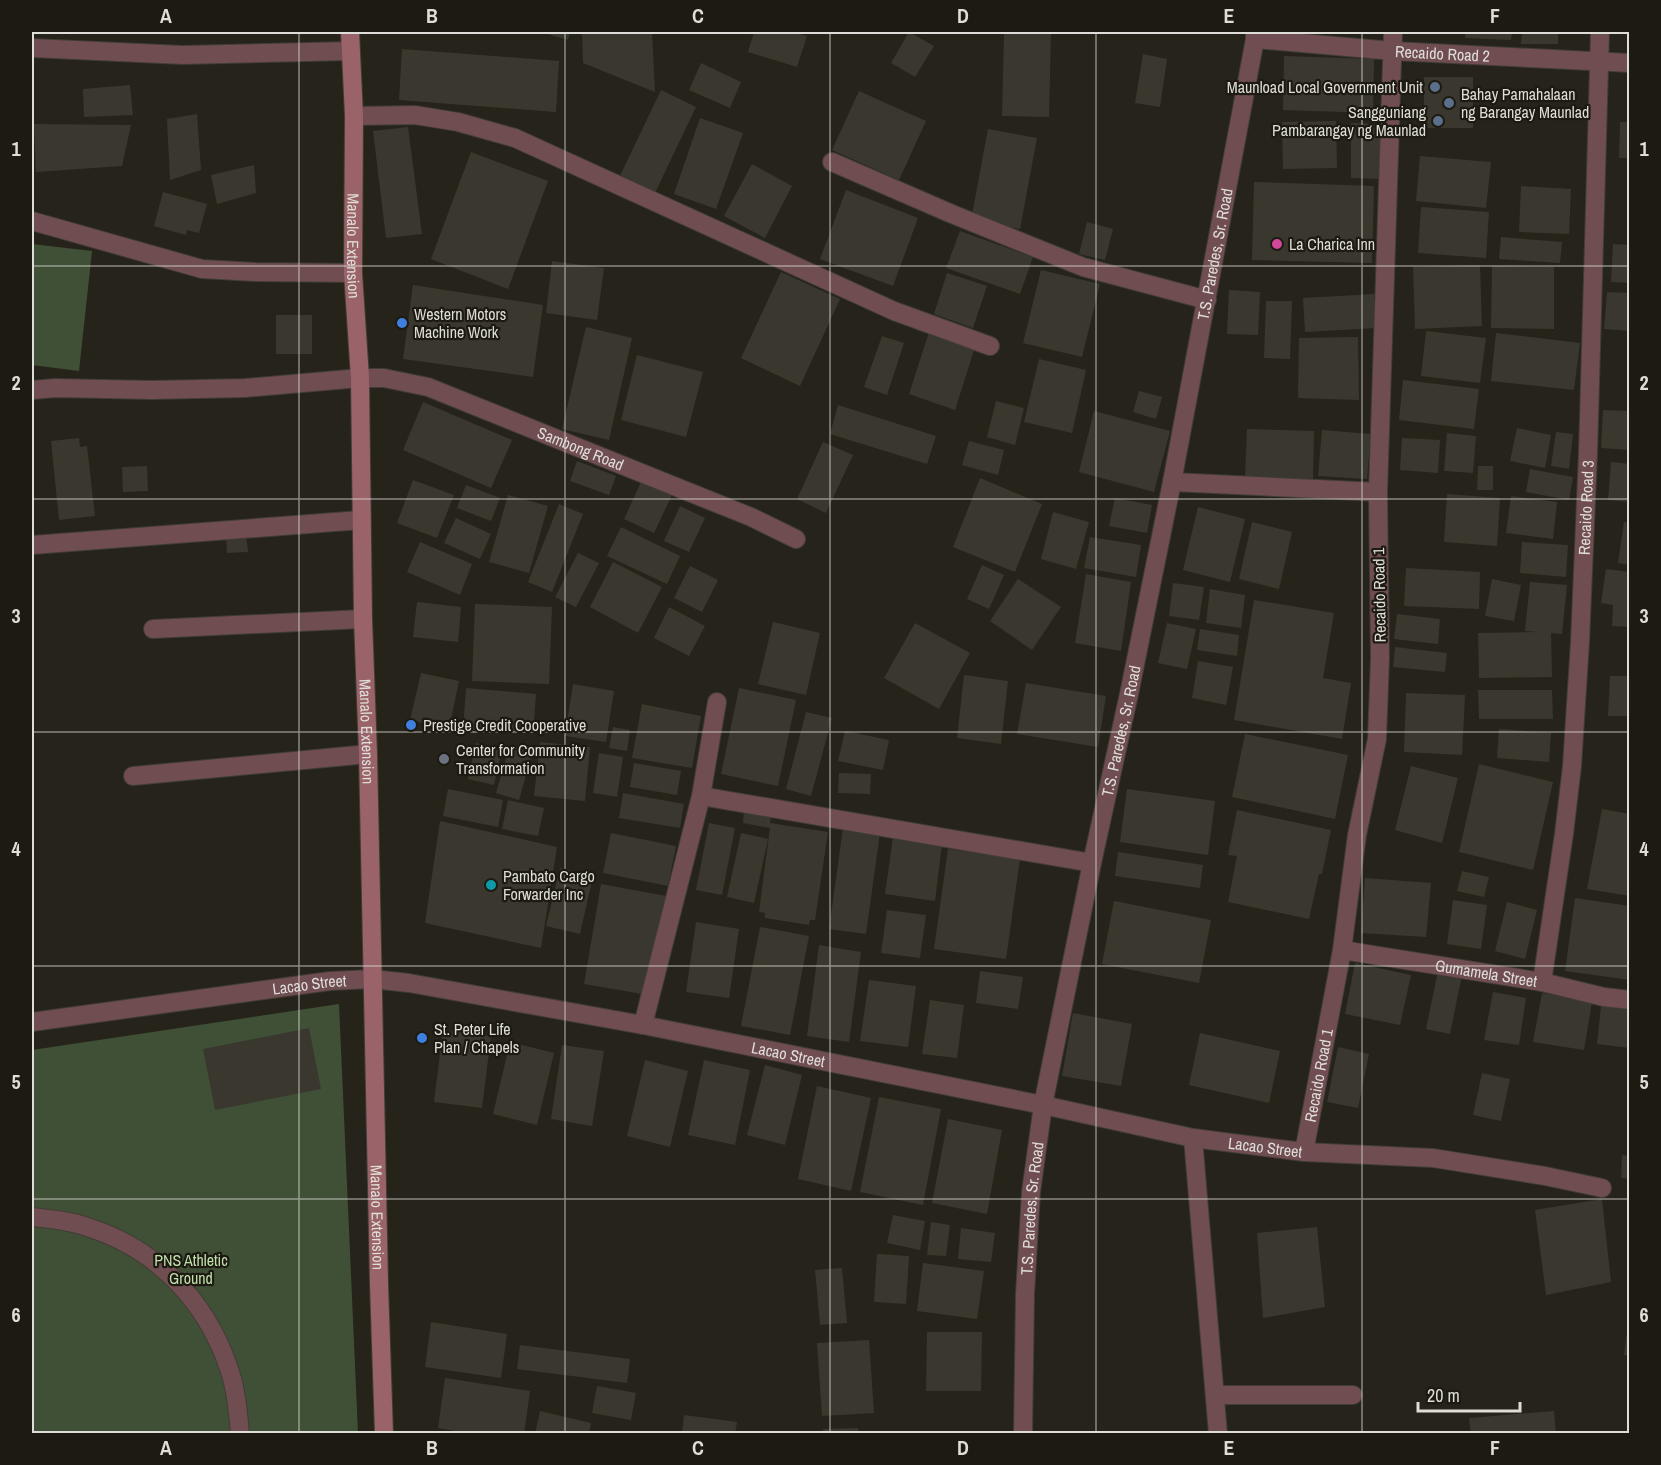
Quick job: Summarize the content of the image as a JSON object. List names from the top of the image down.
{
  "streets": {
    "street": [
      "Recaido Road 2",
      "Manalo Extension",
      "T.S. Paredes, Sr. Road",
      "Sambong Road",
      "Recaido Road 3",
      "Recaido Road 1",
      "Gumamela Street",
      "Lacao Street"
    ]
  },
  "crossings": [
    ["Recaido Road 2", "T.S. Paredes, Sr. Road"],
    ["Recaido Road 2", "Recaido Road 3"],
    ["Recaido Road 2", "Recaido Road 1"],
    ["Manalo Extension", "Sambong Road"],
    ["Manalo Extension", "Lacao Street"],
    ["T.S. Paredes, Sr. Road", "Lacao Street"],
    ["Recaido Road 3", "Gumamela Street"],
    ["Recaido Road 1", "Gumamela Street"],
    ["Recaido Road 1", "Lacao Street"]
  ],
  "parks": ["PNS Athletic Ground"],
  "places": [
    "Maunload Local Government Unit",
    "Bahay Pamahalaan ng Barangay Maunlad",
    "Sangguniang Pambarangay ng Maunlad",
    "La Charica Inn",
    "Western Motors Machine Work",
    "Prestige Credit Cooperative",
    "Center for Community Transformation",
    "Pambato Cargo Forwarder Inc",
    "St. Peter Life Plan / Chapels"
  ],
  "scale_bar": "20 m",
  "grid": {
    "columns": [
      "A",
      "B",
      "C",
      "D",
      "E",
      "F"
    ],
    "rows": [
      "1",
      "2",
      "3",
      "4",
      "5",
      "6"
    ]
  }
}
